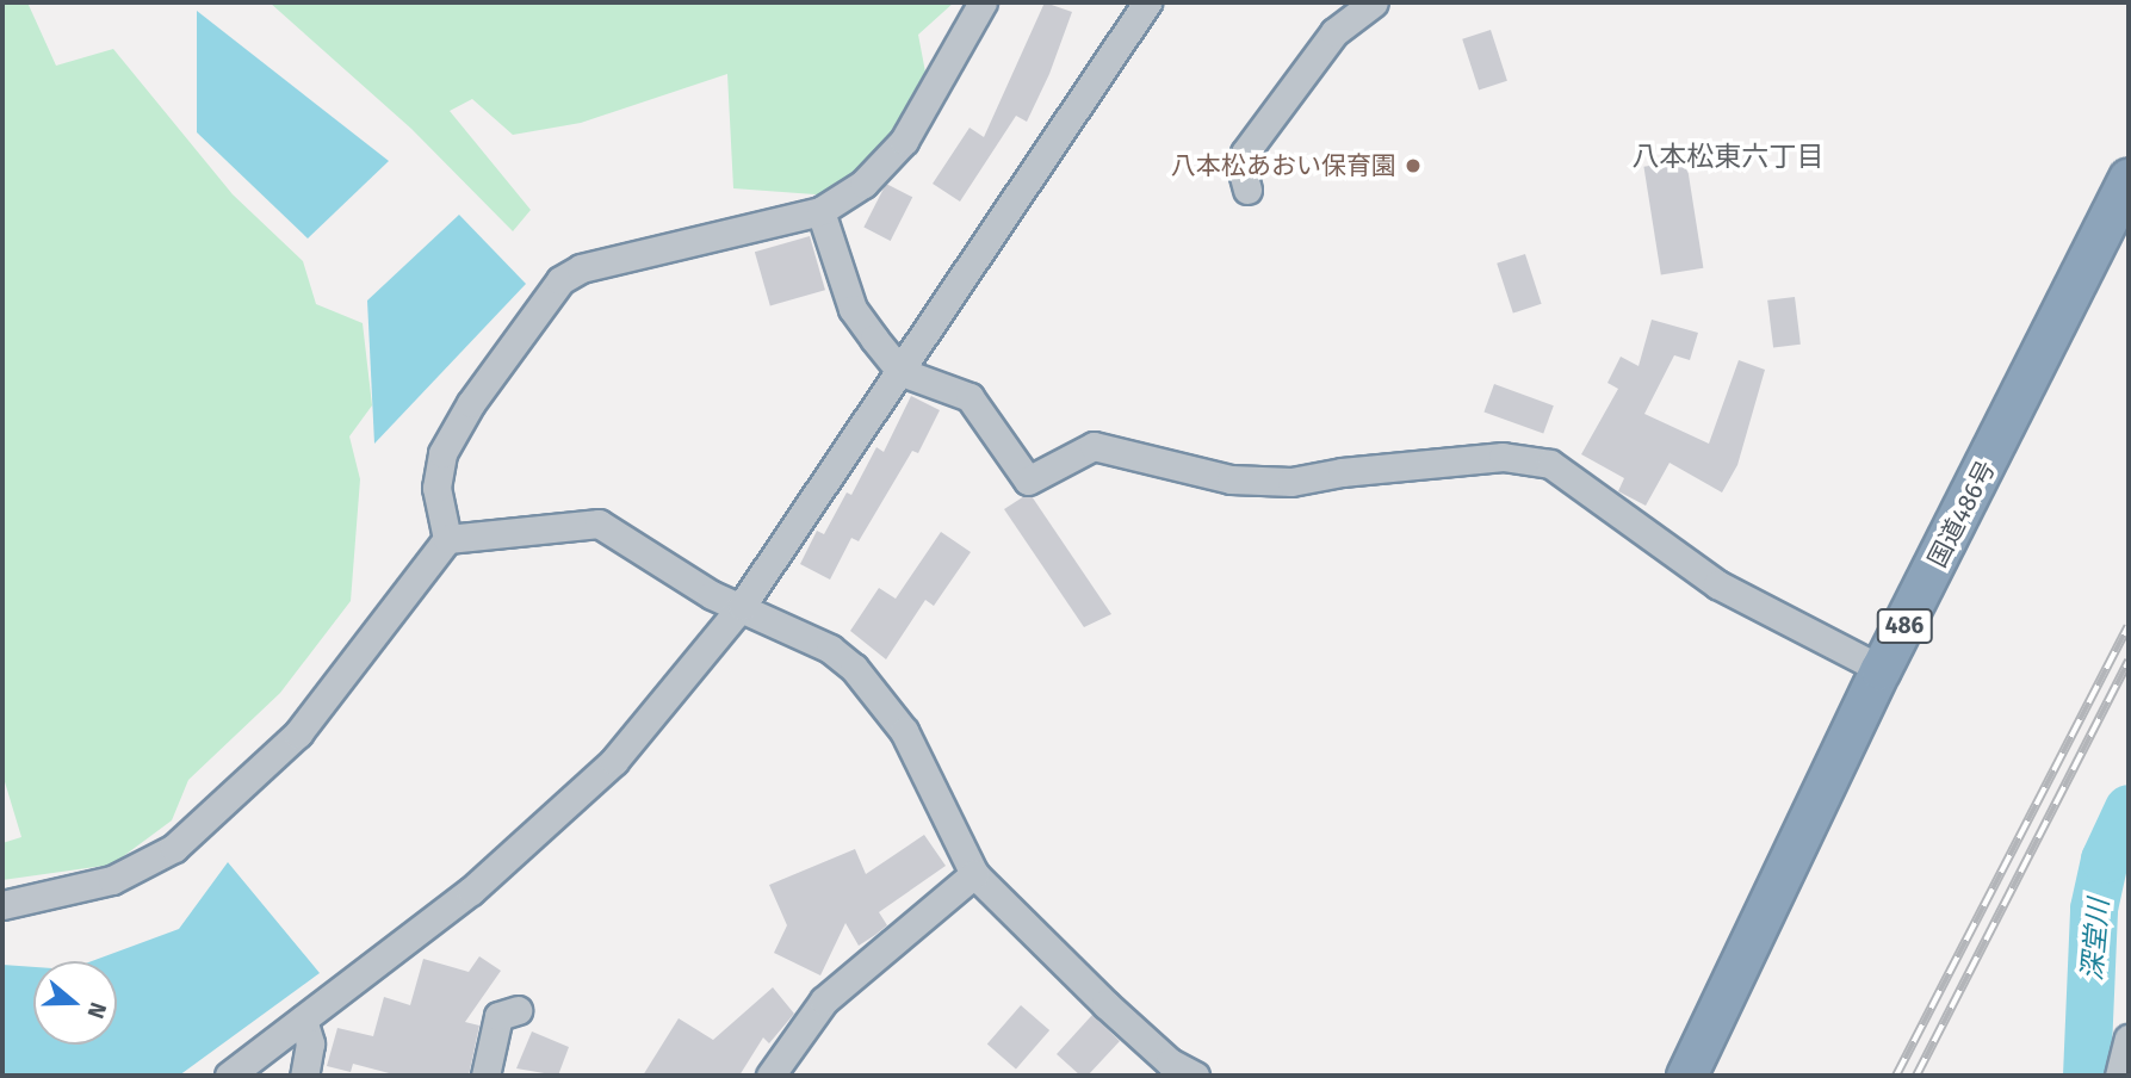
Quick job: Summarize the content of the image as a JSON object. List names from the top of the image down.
{
  "streets": {
    "highway": ["国道486号", "486"]
  },
  "districts": ["八本松東六丁目"],
  "water": ["深堂川"],
  "places": ["八本松あおい保育園"],
  "north": "right"
}
